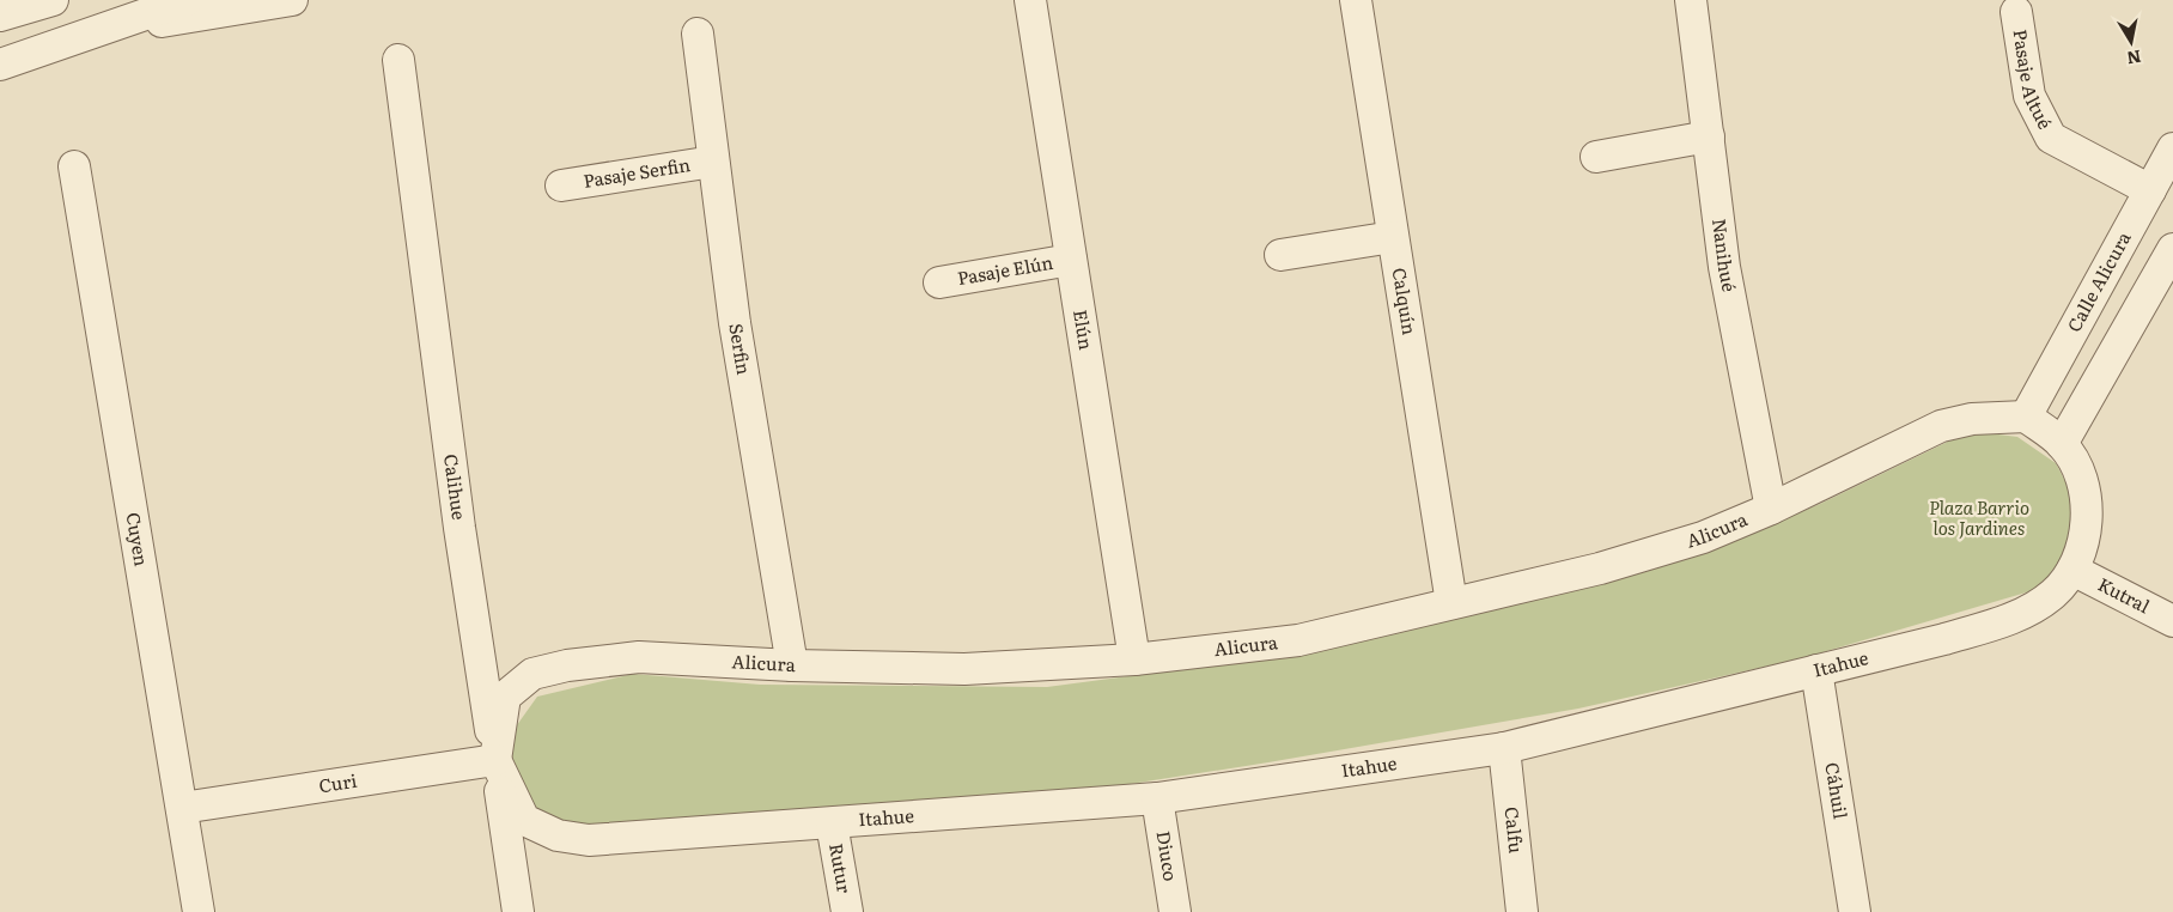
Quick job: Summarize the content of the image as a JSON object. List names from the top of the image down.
{
  "streets": {
    "street": [
      "Pasaje Altué",
      "Pasaje Serfin",
      "Nanihué",
      "Pasaje Elún",
      "Calle Alicura",
      "Calquín",
      "Elún",
      "Serfin",
      "Calihue",
      "Alicura",
      "Cuyen",
      "Kutral",
      "Itahue",
      "Curi",
      "Cáhuil",
      "Calfu",
      "Diuco",
      "Rutur"
    ]
  },
  "crossings": [
    ["Pasaje Altué", "Calle Alicura"],
    ["Pasaje Serfin", "Serfin"],
    ["Nanihué", "Alicura"],
    ["Pasaje Elún", "Elún"],
    ["Calle Alicura", "Alicura"],
    ["Calle Alicura", "Itahue"],
    ["Calquín", "Alicura"],
    ["Elún", "Alicura"],
    ["Serfin", "Alicura"],
    ["Calihue", "Alicura"],
    ["Calihue", "Itahue"],
    ["Calihue", "Curi"],
    ["Alicura", "Itahue"],
    ["Alicura", "Curi"],
    ["Cuyen", "Curi"],
    ["Kutral", "Itahue"],
    ["Itahue", "Curi"],
    ["Itahue", "Cáhuil"],
    ["Itahue", "Calfu"],
    ["Itahue", "Diuco"],
    ["Itahue", "Rutur"]
  ],
  "parks": ["Plaza Barrio los Jardines"],
  "north": "bottom"
}
